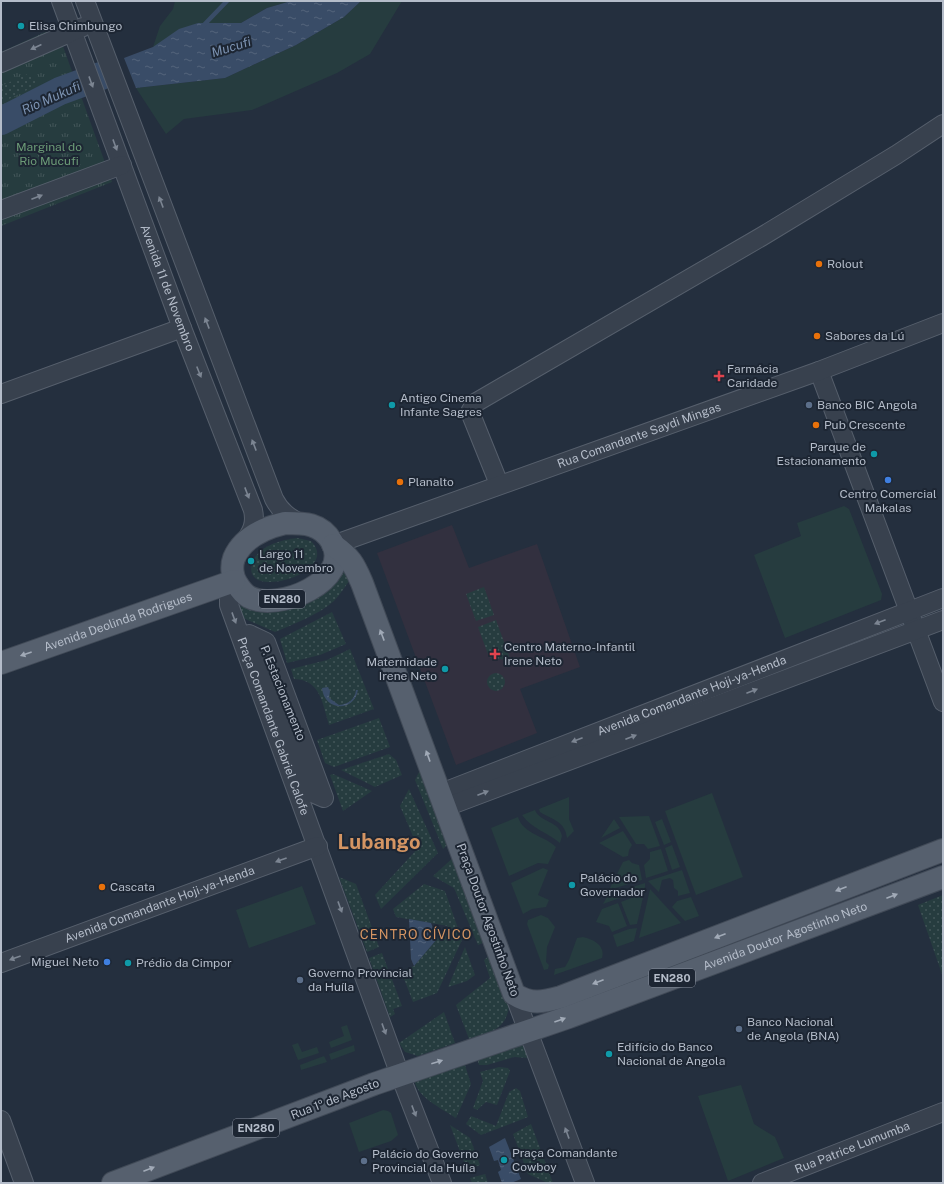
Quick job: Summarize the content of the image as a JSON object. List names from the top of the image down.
{
  "streets": {
    "main road": [
      "EN280",
      "Avenida Deolinda Rodrigues",
      "Praça Doutor Agostinho Neto",
      "Avenida Doutor Agostinho Neto",
      "Rua 1º de Agosto"
    ],
    "street": [
      "Avenida 11 de Novembro",
      "Rua Comandante Saydi Mingas",
      "P. Estacionamento",
      "Avenida Comandante Hoji-ya-Henda",
      "Praça Comandante Gabriel Calofe",
      "Rua Patrice Lumumba"
    ]
  },
  "crossings": [
    ["Avenida 11 de Novembro", "Rua Comandante Saydi Mingas"],
    ["Avenida 11 de Novembro", "EN280"],
    ["Avenida 11 de Novembro", "Avenida Deolinda Rodrigues"],
    ["Avenida 11 de Novembro", "Praça Comandante Gabriel Calofe"],
    ["Rua Comandante Saydi Mingas", "EN280"],
    ["Rua Comandante Saydi Mingas", "Avenida Deolinda Rodrigues"],
    ["Rua Comandante Saydi Mingas", "Praça Comandante Gabriel Calofe"],
    ["EN280", "Avenida Deolinda Rodrigues"],
    ["EN280", "Praça Comandante Gabriel Calofe"],
    ["Avenida Deolinda Rodrigues", "Praça Comandante Gabriel Calofe"],
    ["Avenida Comandante Hoji-ya-Henda", "Praça Comandante Gabriel Calofe"],
    ["Avenida Comandante Hoji-ya-Henda", "Praça Doutor Agostinho Neto"],
    ["Praça Comandante Gabriel Calofe", "Avenida Doutor Agostinho Neto"],
    ["Praça Comandante Gabriel Calofe", "Rua 1º de Agosto"],
    ["Praça Doutor Agostinho Neto", "Avenida Doutor Agostinho Neto"],
    ["Avenida Doutor Agostinho Neto", "Rua 1º de Agosto"]
  ],
  "one_way": ["Avenida Deolinda Rodrigues", "Praça Comandante Gabriel Calofe", "Rua 1º de Agosto"],
  "districts": ["Lubango", "CENTRO CÍVICO"],
  "water": ["Mucufi", "Rio Mukufi"],
  "parks": ["Marginal do Rio Mucufi"],
  "places": {
    "other": [
      "Elisa Chimbungo",
      "Rolout",
      "Sabores da Lú",
      "Antigo Cinema Infante Sagres",
      "Banco BIC Angola",
      "Pub Crescente",
      "Parque de Estacionamento",
      "Centro Comercial Makalas",
      "Planalto",
      "Largo 11 de Novembro",
      "Maternidade Irene Neto",
      "Palácio do Governador",
      "Cascata",
      "Miguel Neto",
      "Prédio da Cimpor",
      "Governo Provincial da Huíla",
      "Banco Nacional de Angola (BNA)",
      "Edifício do Banco Nacional de Angola",
      "Praça Comandante Cowboy",
      "Palácio do Governo Provincial da Huíla"
    ],
    "health": ["Farmácia Caridade", "Centro Materno-Infantil Irene Neto"]
  }
}
